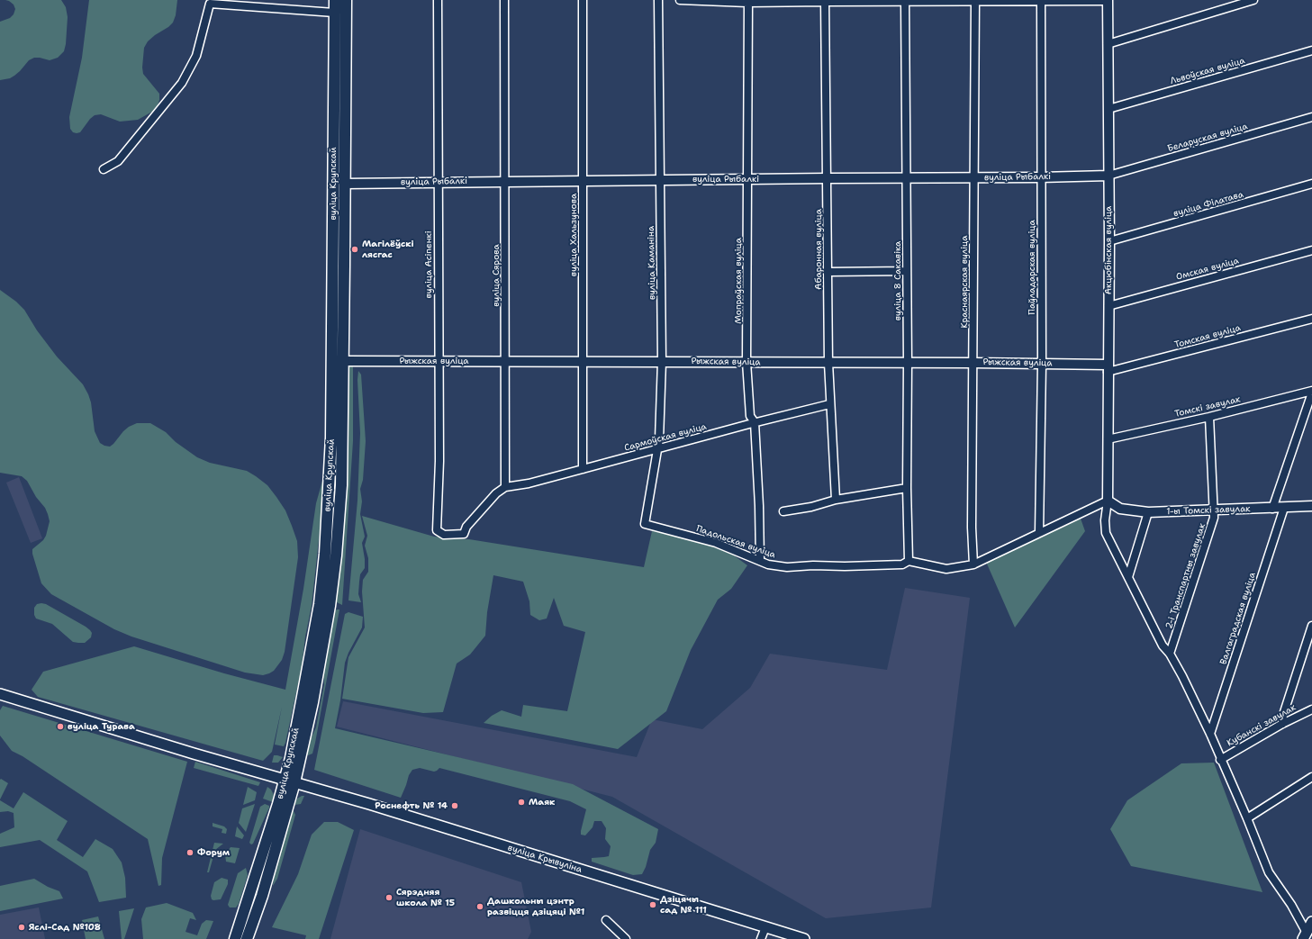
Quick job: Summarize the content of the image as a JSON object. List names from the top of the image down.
{
  "streets": {
    "main road": ["вуліца Крупскай", "вуліца Крывуліна"],
    "street": [
      "Львоўская вуліца",
      "Беларуская вуліца",
      "вуліца Рыбалкі",
      "вуліца Філатава",
      "вуліца Хальзунова",
      "Абаронная вуліца",
      "Акцюбінская вуліца",
      "вуліца Каманіна",
      "вуліца Асіпенкі",
      "Паўладарская вуліца",
      "Омская вуліца",
      "вуліца Сярова",
      "Мопраўская вуліца",
      "вуліца 8 Сакавіка",
      "Краснаярская вуліца",
      "Томская вуліца",
      "Рыжская вуліца",
      "Томскі завулак",
      "Сармоўская вуліца",
      "1-ы Томскі завулак",
      "Падольская вуліца",
      "2-і Транспартны завулак",
      "Валгаградская вуліца",
      "Кубанскі завулак"
    ]
  },
  "crossings": [
    ["Львоўская вуліца", "Акцюбінская вуліца"],
    ["Беларуская вуліца", "вуліца Рыбалкі"],
    ["Беларуская вуліца", "Акцюбінская вуліца"],
    ["вуліца Рыбалкі", "вуліца Крупскай"],
    ["вуліца Рыбалкі", "вуліца Хальзунова"],
    ["вуліца Рыбалкі", "Абаронная вуліца"],
    ["вуліца Рыбалкі", "Акцюбінская вуліца"],
    ["вуліца Рыбалкі", "вуліца Каманіна"],
    ["вуліца Рыбалкі", "вуліца Асіпенкі"],
    ["вуліца Рыбалкі", "Паўладарская вуліца"],
    ["вуліца Рыбалкі", "вуліца Сярова"],
    ["вуліца Рыбалкі", "Мопраўская вуліца"],
    ["вуліца Рыбалкі", "вуліца 8 Сакавіка"],
    ["вуліца Рыбалкі", "Краснаярская вуліца"],
    ["вуліца Крупскай", "Рыжская вуліца"],
    ["вуліца Крупскай", "вуліца Крывуліна"],
    ["вуліца Філатава", "Акцюбінская вуліца"],
    ["вуліца Хальзунова", "Рыжская вуліца"],
    ["вуліца Хальзунова", "Сармоўская вуліца"],
    ["Абаронная вуліца", "Рыжская вуліца"],
    ["Абаронная вуліца", "Сармоўская вуліца"],
    ["Акцюбінская вуліца", "Омская вуліца"],
    ["Акцюбінская вуліца", "Томская вуліца"],
    ["Акцюбінская вуліца", "Рыжская вуліца"],
    ["Акцюбінская вуліца", "Томскі завулак"],
    ["Акцюбінская вуліца", "1-ы Томскі завулак"],
    ["вуліца Каманіна", "Рыжская вуліца"],
    ["вуліца Каманіна", "Сармоўская вуліца"],
    ["вуліца Каманіна", "Падольская вуліца"],
    ["вуліца Асіпенкі", "вуліца Сярова"],
    ["вуліца Асіпенкі", "Рыжская вуліца"],
    ["вуліца Асіпенкі", "Сармоўская вуліца"],
    ["Паўладарская вуліца", "Рыжская вуліца"],
    ["вуліца Сярова", "Рыжская вуліца"],
    ["вуліца Сярова", "Сармоўская вуліца"],
    ["Мопраўская вуліца", "Рыжская вуліца"],
    ["Мопраўская вуліца", "Сармоўская вуліца"],
    ["Мопраўская вуліца", "Падольская вуліца"],
    ["вуліца 8 Сакавіка", "Рыжская вуліца"],
    ["вуліца 8 Сакавіка", "Падольская вуліца"],
    ["Краснаярская вуліца", "Рыжская вуліца"],
    ["Томская вуліца", "Рыжская вуліца"],
    ["Томскі завулак", "2-і Транспартны завулак"],
    ["1-ы Томскі завулак", "2-і Транспартны завулак"],
    ["1-ы Томскі завулак", "Валгаградская вуліца"]
  ],
  "places": [
    "Магілёўскі лясгас",
    "вуліца Турава",
    "Маяк",
    "Роснефть № 14",
    "Форум",
    "Сярэдняя школа № 15",
    "Дзіцячы сад № 111",
    "Дашкольны цэнтр развіцця дзіцяці №1",
    "Яслі-Сад №108"
  ]
}
